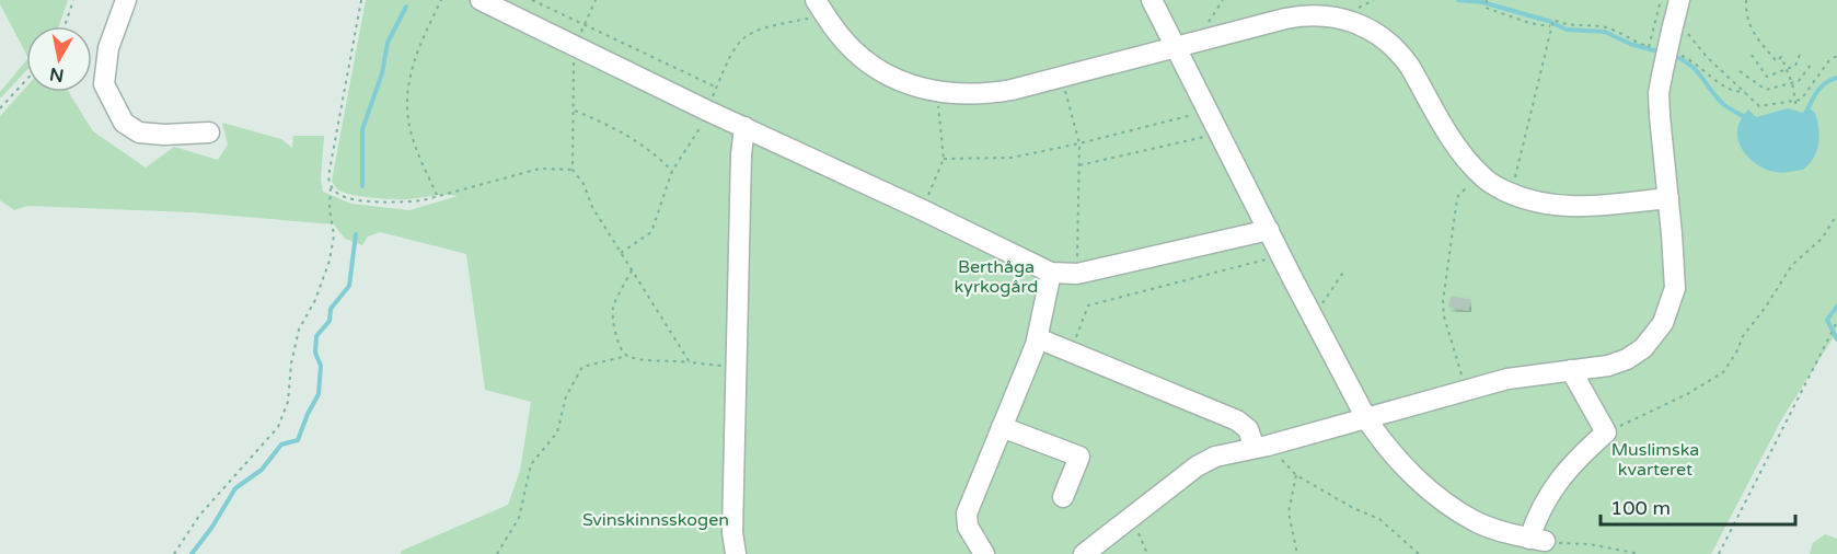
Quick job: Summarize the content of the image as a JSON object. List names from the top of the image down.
{
  "parks": ["Berthåga kyrkogård", "Muslimska kvarteret", "Svinskinnsskogen"],
  "scale_bar": "100 m",
  "north": "bottom"
}
